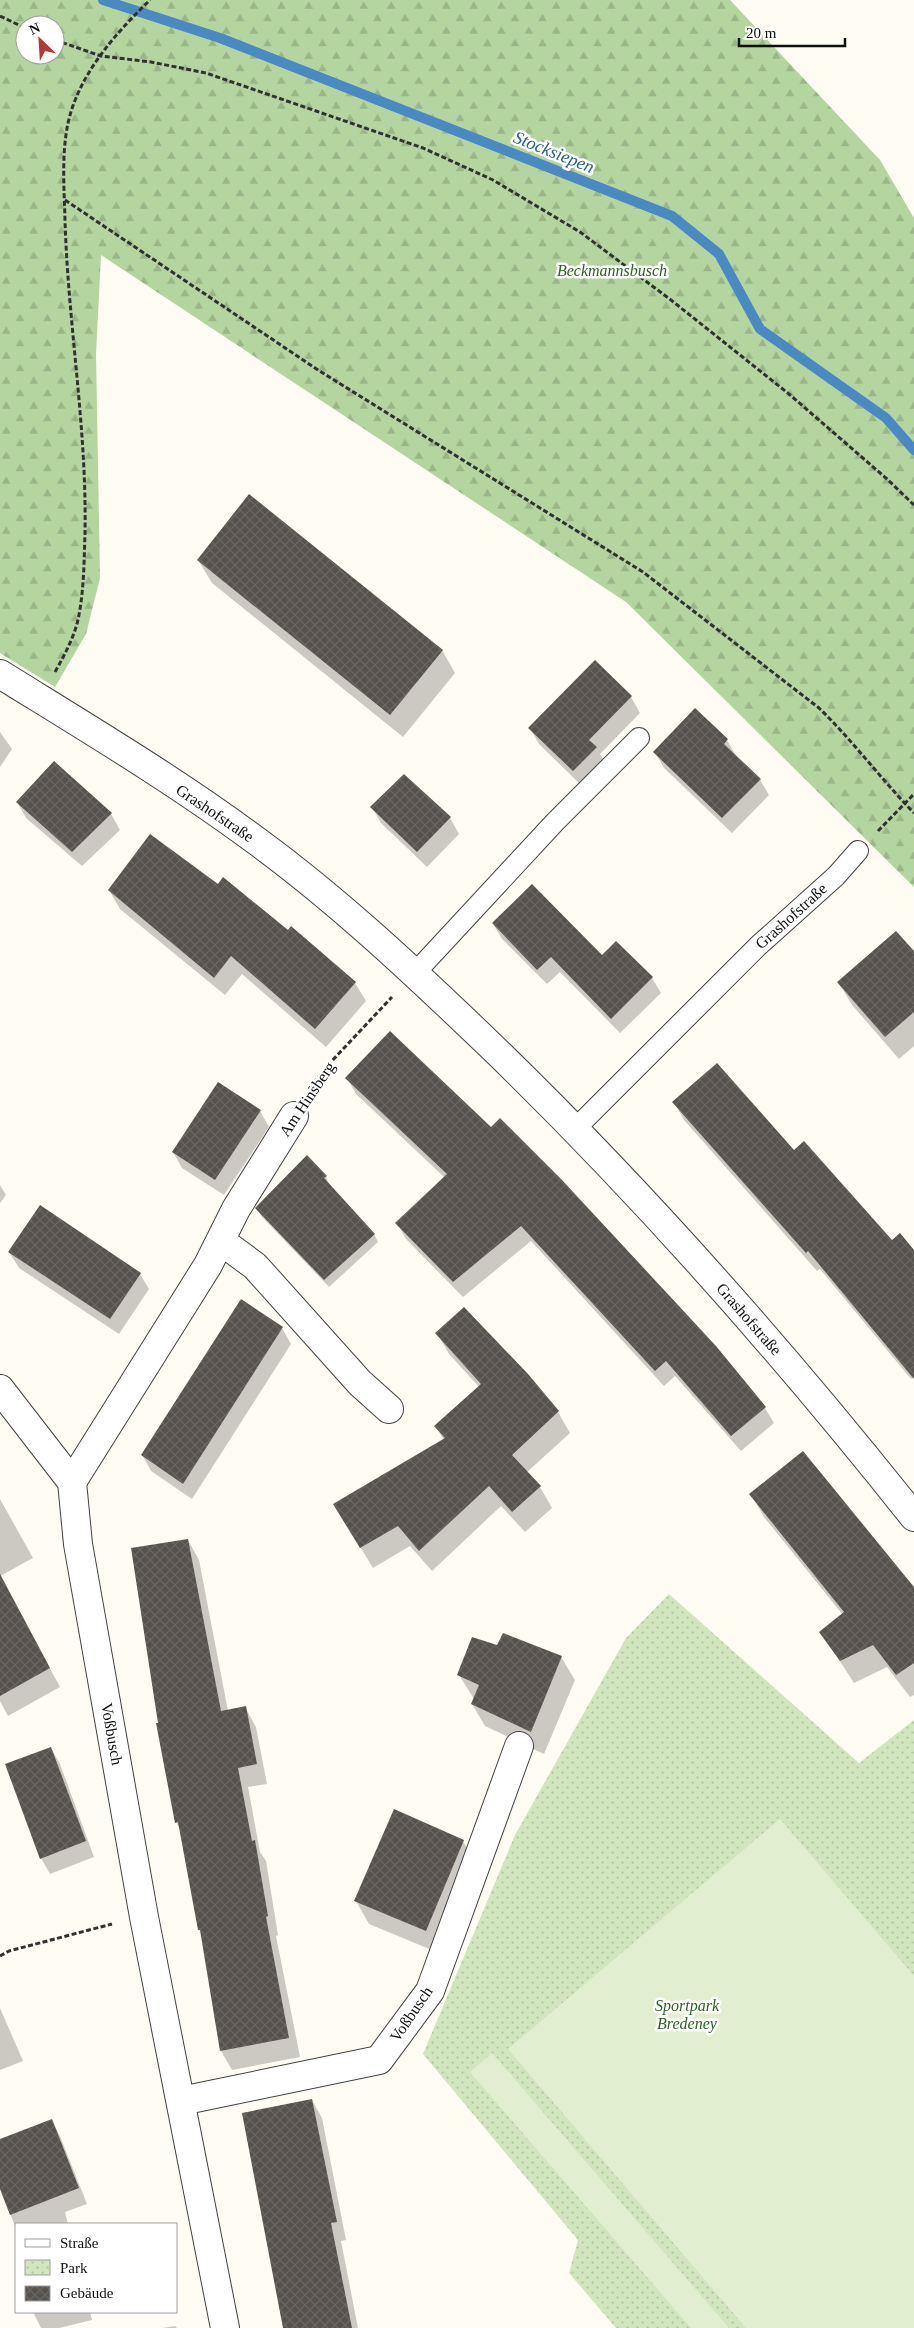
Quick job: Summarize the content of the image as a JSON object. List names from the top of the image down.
{
  "streets": {
    "street": ["Grashofstraße", "Am Hinsberg", "Voßbusch"]
  },
  "crossings": [
    ["Grashofstraße", "Am Hinsberg"],
    ["Am Hinsberg", "Voßbusch"]
  ],
  "water": ["Stocksiepen"],
  "parks": ["Beckmannsbusch", "Sportpark Bredeney"],
  "legend": ["Straße", "Park", "Gebäude"],
  "scale_bar": "20 m",
  "north": "top left"
}
